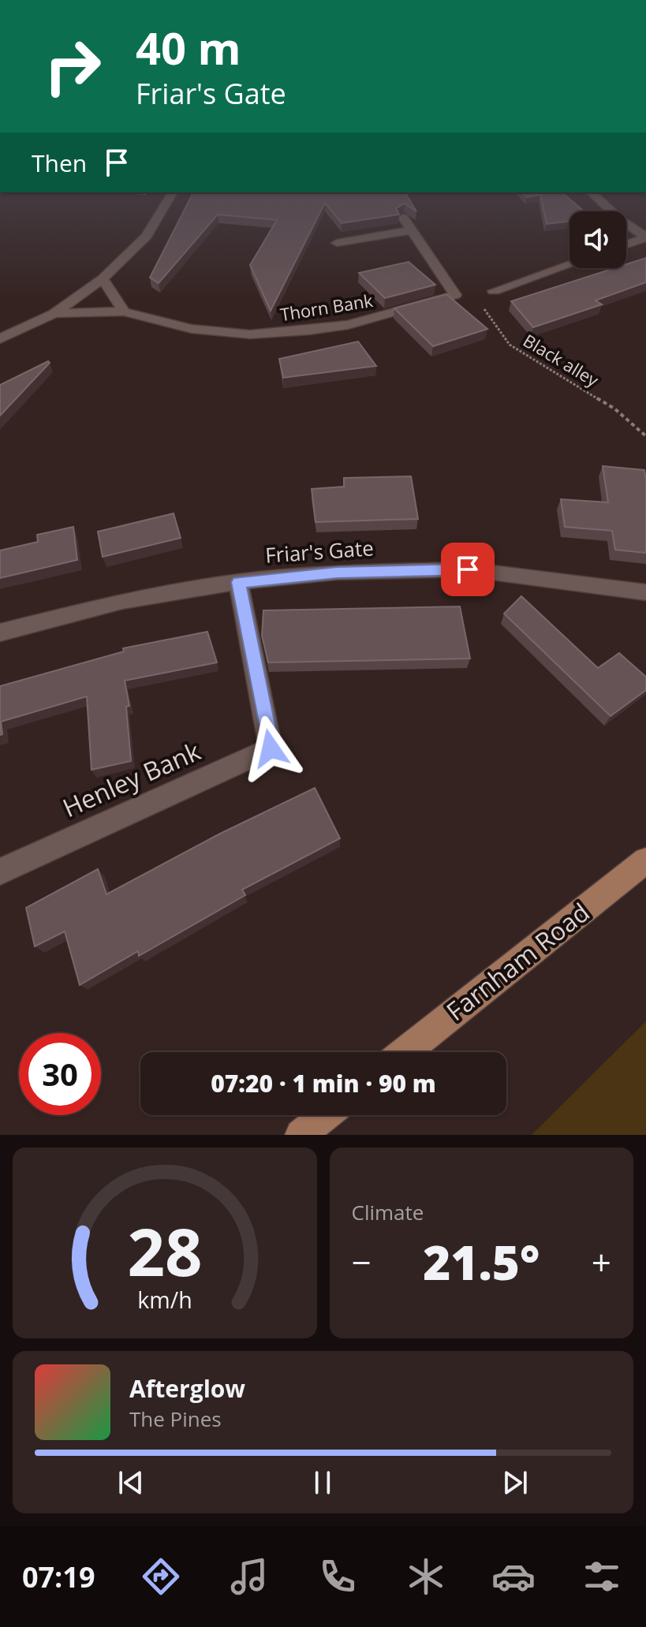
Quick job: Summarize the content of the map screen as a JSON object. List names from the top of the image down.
{
  "streets": {
    "main road": ["Farnham Road"],
    "street": ["Thorn Bank", "Friar's Gate", "Henley Bank"],
    "path": ["Black alley"]
  },
  "crossings": [
    ["Friar's Gate", "Henley Bank"]
  ],
  "page": {
    "turn": ["40 m", "Friar's Gate"],
    "then": "Then",
    "limit": "30",
    "trip": "07:20 · 1 min · 90 m",
    "tile": "Climate",
    "heat": ["−", "21.5°", "+"],
    "song": ["Afterglow", "The Pines"],
    "tabs": "07:19",
    "gauge": ["28", "km/h"]
  }
}
